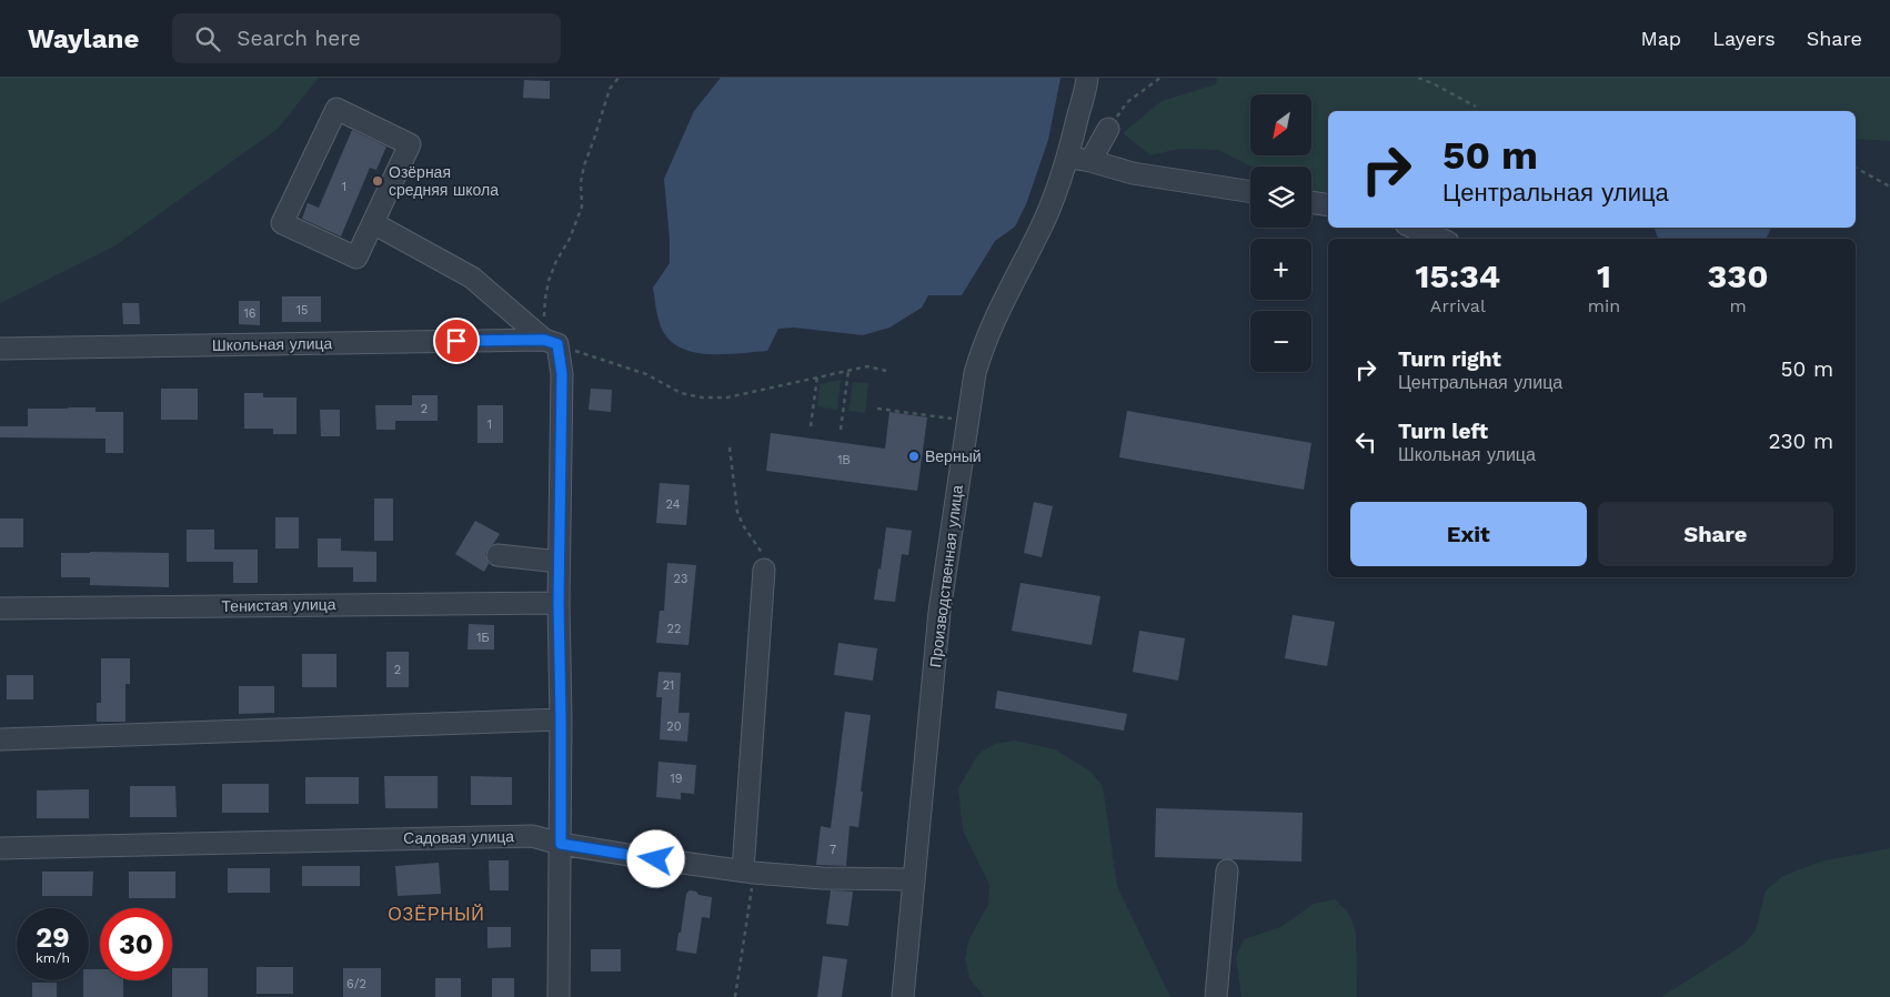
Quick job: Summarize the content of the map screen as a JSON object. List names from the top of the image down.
{
  "streets": {
    "street": [
      "Школьная улица",
      "Производственная улица",
      "Тенистая улица",
      "Садовая улица"
    ]
  },
  "crossings": [
    ["Производственная улица", "Садовая улица"]
  ],
  "districts": ["ОЗЁРНЫЙ"],
  "places": ["Озёрная средняя школа", "Верный"],
  "house_numbers": [
    "1",
    "15",
    "16",
    "2",
    "1",
    "1В",
    "24",
    "23",
    "22",
    "1Б",
    "2",
    "21",
    "20",
    "19",
    "7",
    "6/2"
  ],
  "north": "bottom left",
  "page": {
    "header": "Waylane",
    "search": "Search here",
    "nav": ["Map", "Layers", "Share"],
    "map_buttons": ["+", "−"],
    "turn": ["50 m", "Центральная улица"],
    "eta": [
      "15:34",
      "Arrival",
      "1",
      "min",
      "330",
      "m"
    ],
    "list": [
      {
        "name": "Turn right",
        "note": "Центральная улица",
        "value": "50 m"
      },
      {
        "name": "Turn left",
        "note": "Школьная улица",
        "value": "230 m"
      }
    ],
    "buttons": ["Exit", "Share"],
    "speed": "29 km/h",
    "limit": "30"
  }
}
